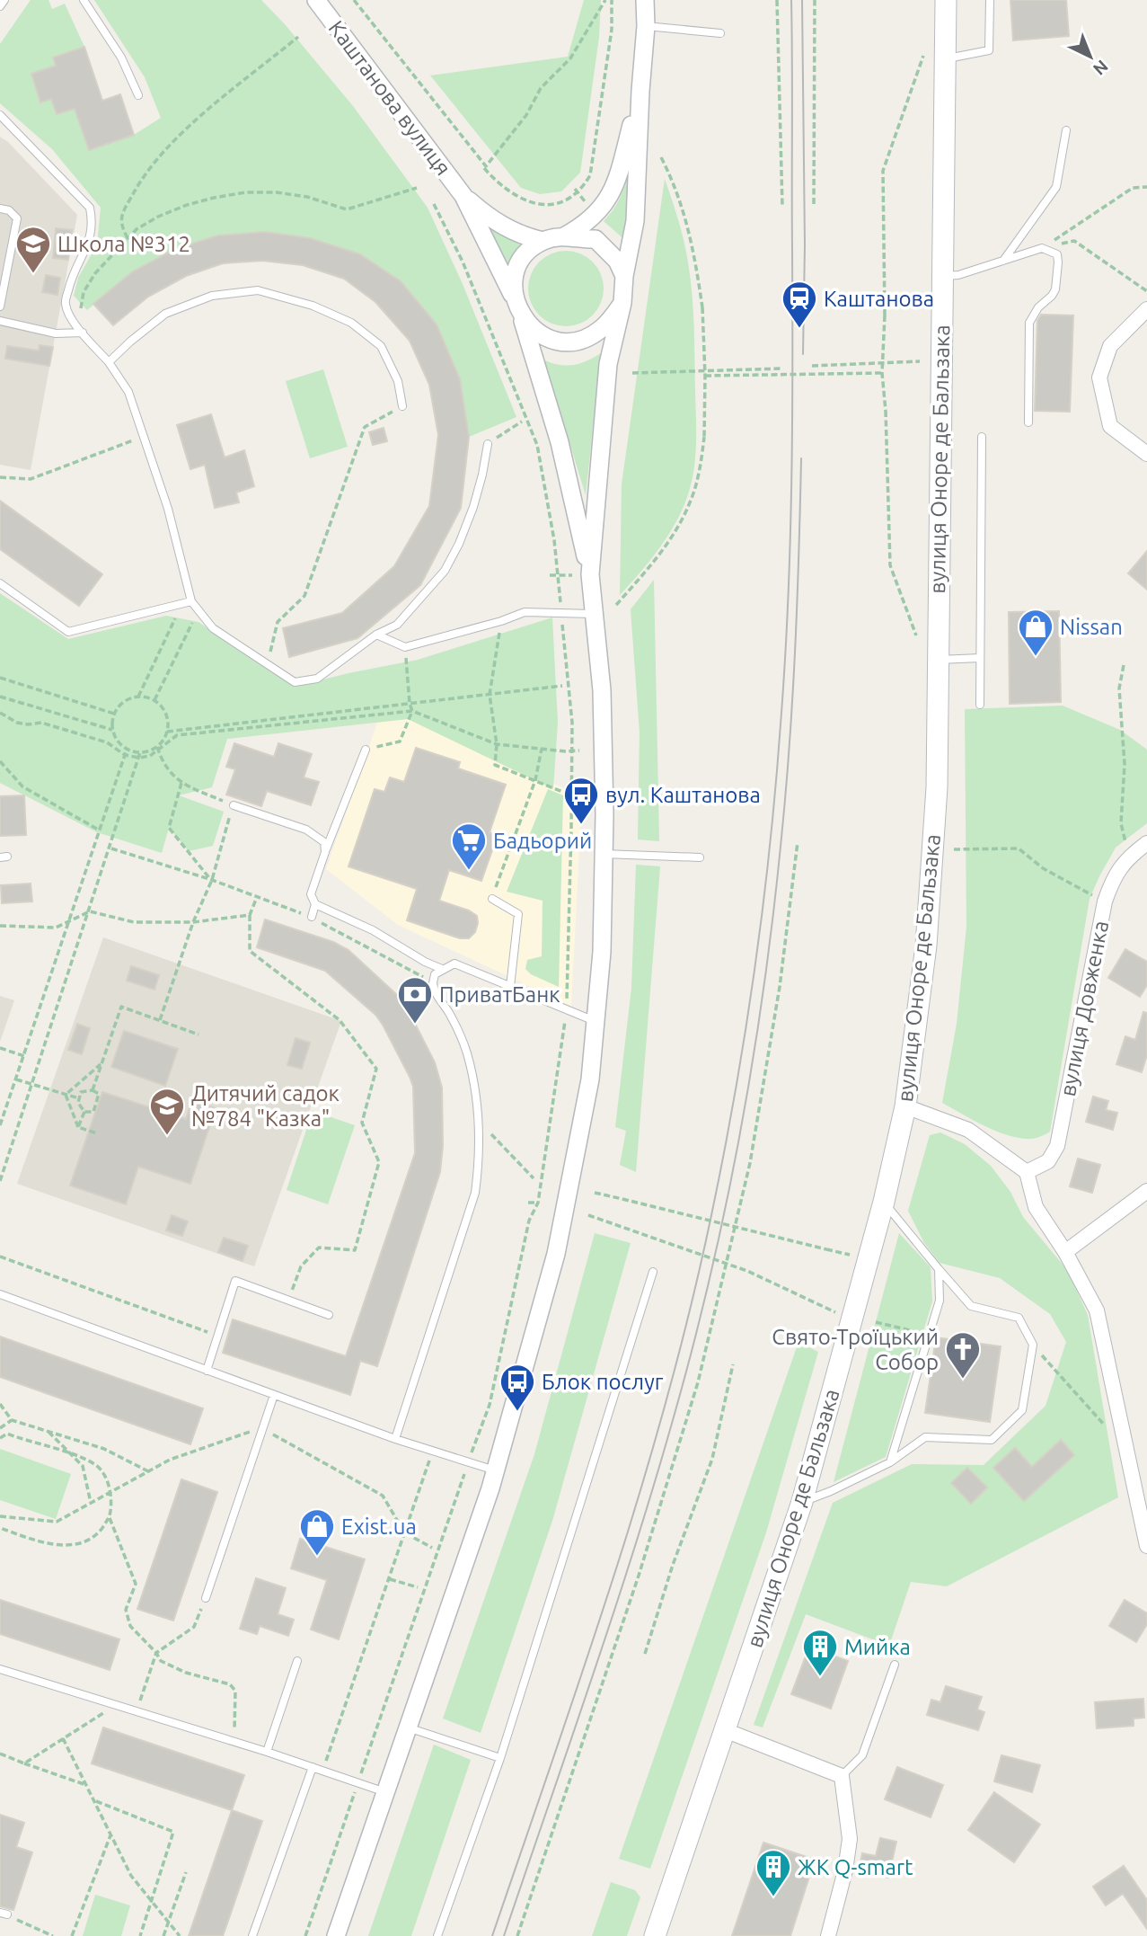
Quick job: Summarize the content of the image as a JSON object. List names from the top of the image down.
{
  "streets": {
    "main road": ["вулиця Оноре де Бальзака"],
    "street": ["Каштанова вулиця", "вулиця Довженка"]
  },
  "places": {
    "school or university": ["Школа №312", "Дитячий садок №784 \"Казка\""],
    "station": ["Каштанова"],
    "shop": ["Nissan", "Exist.ua"],
    "bus stop": ["вул. Каштанова", "Блок послуг"],
    "supermarket": ["Бадьорий"],
    "bank": ["ПриватБанк"],
    "church": ["Свято-Троїцький Собор"],
    "building": ["Мийка", "ЖК Q-smart"]
  },
  "north": "bottom right"
}
